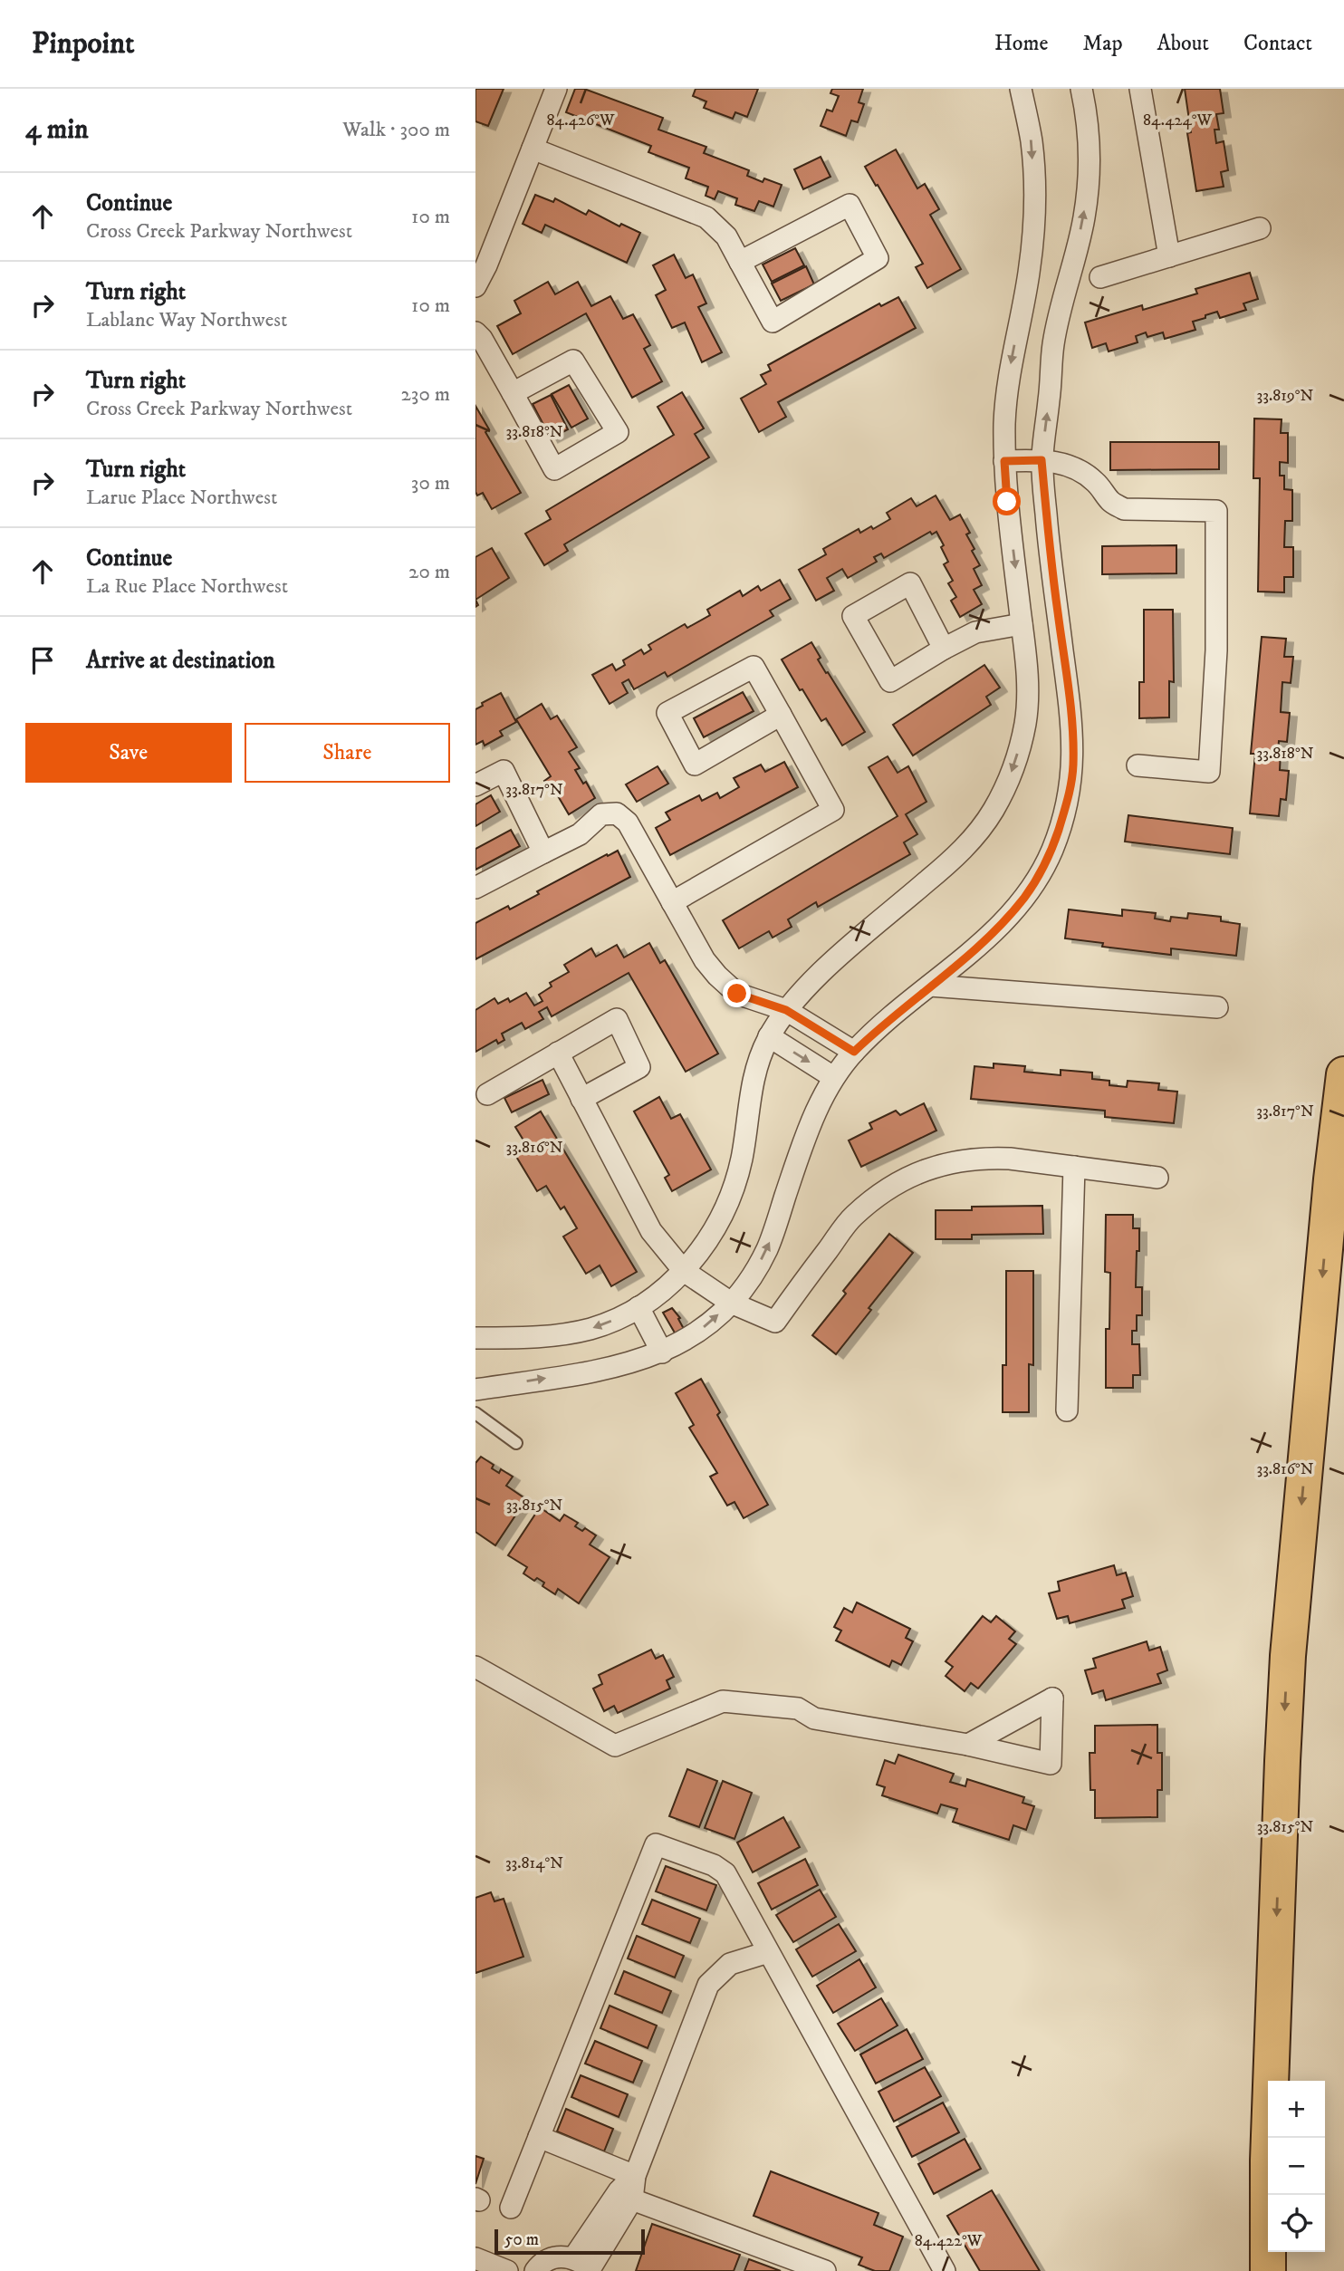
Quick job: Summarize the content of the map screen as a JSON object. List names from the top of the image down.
{
  "scale_bar": "50 m",
  "page": {
    "header": "Pinpoint",
    "nav": [
      "Home",
      "Map",
      "About",
      "Contact"
    ],
    "heading": ["4 min", "Walk · 300 m"],
    "list": [
      ["Continue", "Cross Creek Parkway Northwest", "10 m"],
      ["Turn right", "Lablanc Way Northwest", "10 m"],
      ["Turn right", "Cross Creek Parkway Northwest", "230 m"],
      ["Turn right", "Larue Place Northwest", "30 m"],
      ["Continue", "La Rue Place Northwest", "20 m"],
      "Arrive at destination"
    ],
    "buttons": ["Save", "Share"],
    "map_buttons": ["+", "−"],
    "scale": "50 m"
  },
  "coordinates": [
    "84.426°W",
    "84.424°W",
    "33.819°N",
    "33.818°N",
    "33.817°N",
    "33.816°N",
    "33.815°N",
    "33.814°N",
    "84.422°W"
  ]
}
